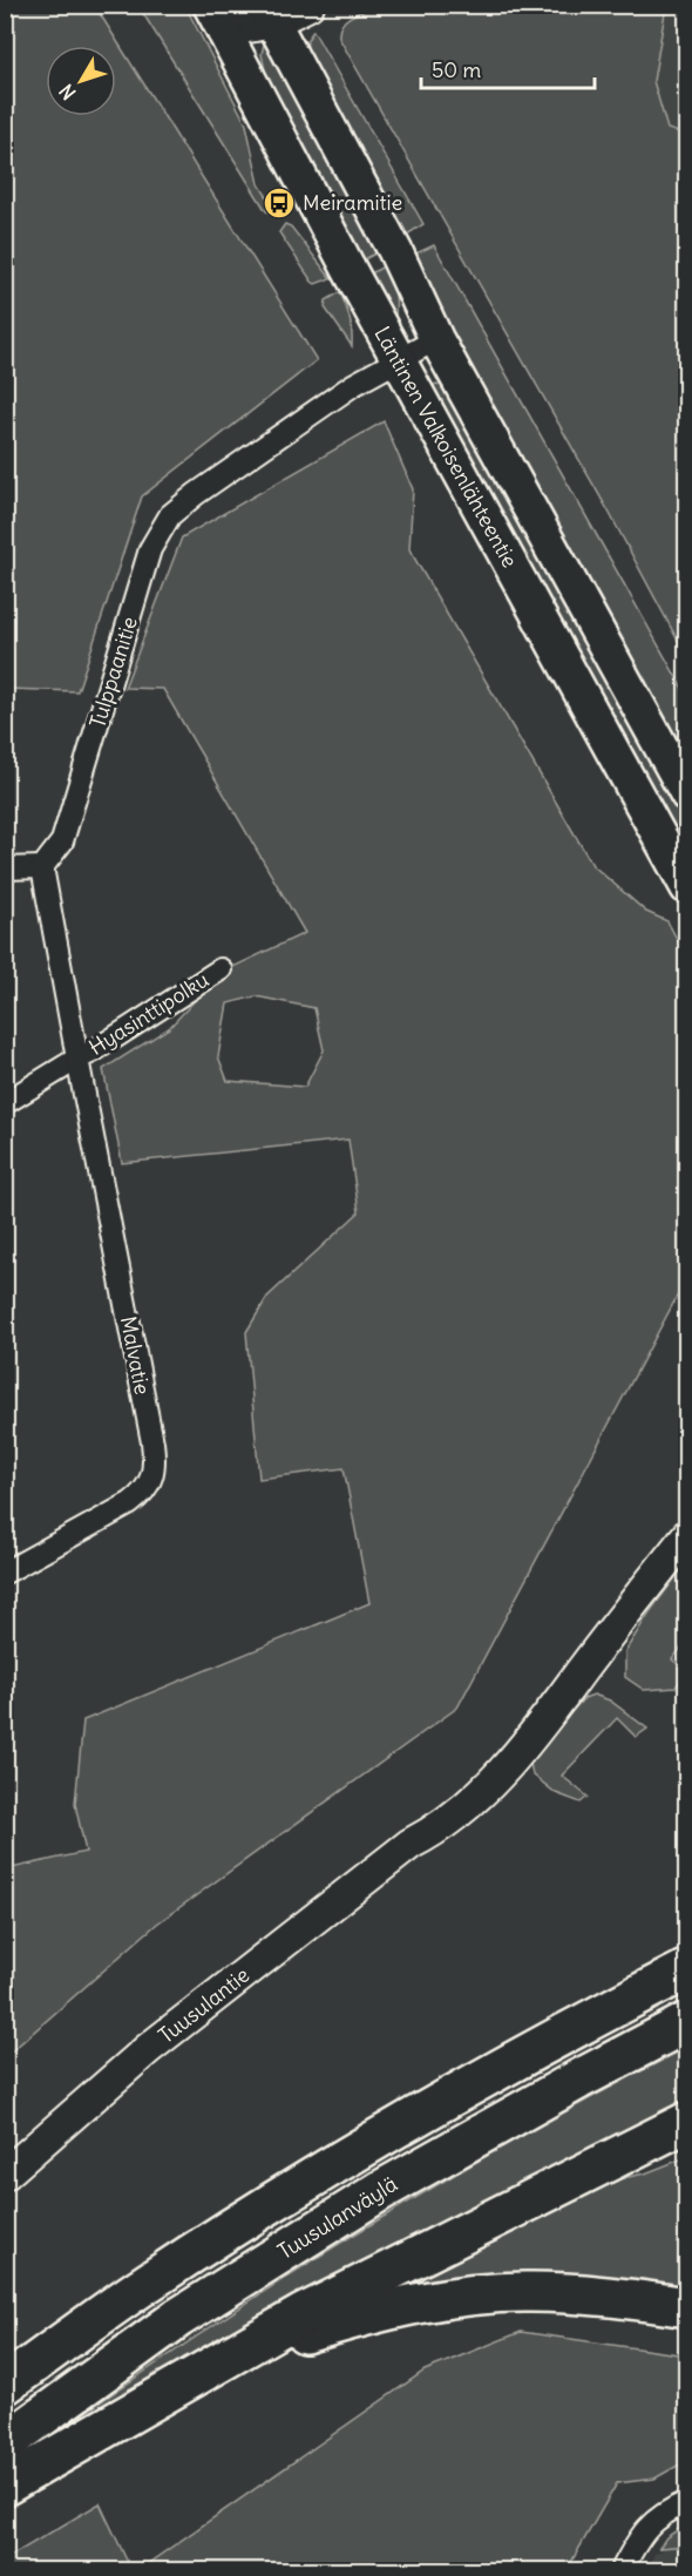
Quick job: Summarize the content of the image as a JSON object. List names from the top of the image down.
{
  "streets": {
    "highway": ["Tuusulanväylä"],
    "main road": ["Läntinen Valkoisenlähteentie", "Tuusulantie"],
    "street": ["Tulppaanitie", "Hyasinttipolku", "Malvatie"]
  },
  "crossings": [
    ["Läntinen Valkoisenlähteentie", "Tulppaanitie"],
    ["Hyasinttipolku", "Malvatie"]
  ],
  "places": {
    "bus stop": ["Meiramitie"]
  },
  "scale_bar": "50 m",
  "north": "bottom left"
}
